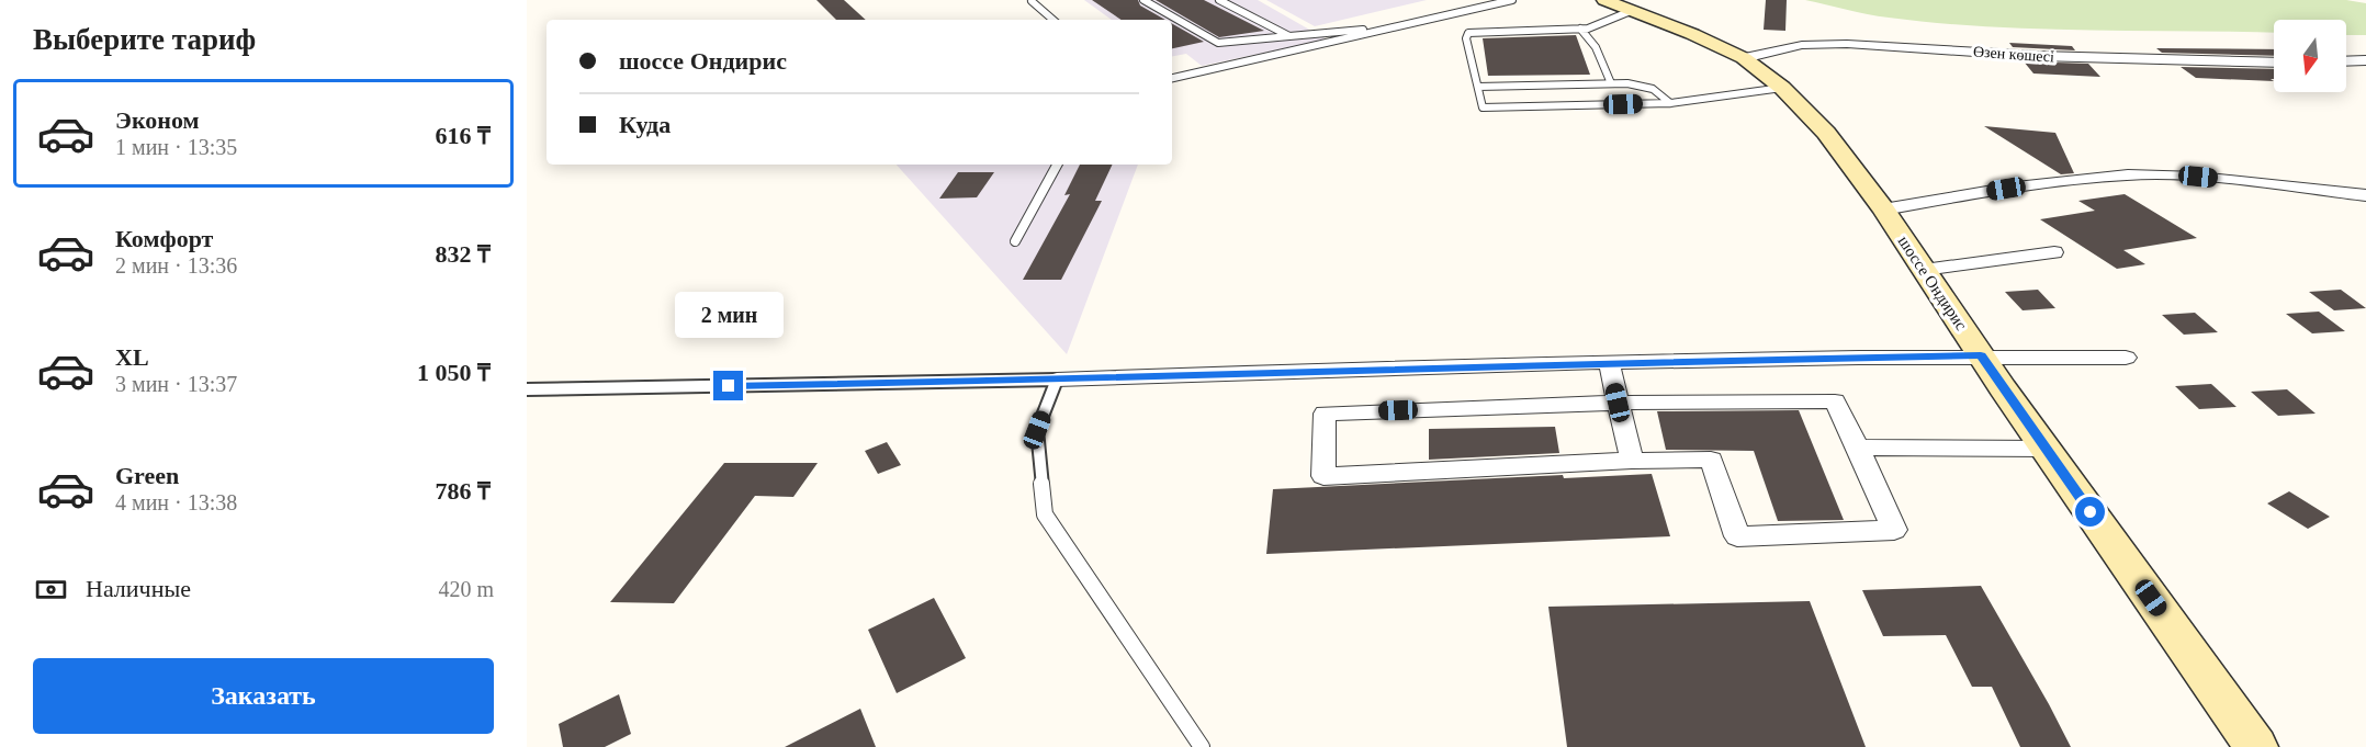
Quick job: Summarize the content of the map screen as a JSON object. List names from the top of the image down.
{
  "streets": {
    "main road": ["шоссе Ондирис"],
    "street": ["Өзен көшесі"]
  },
  "crossings": [
    ["Өзен көшесі", "шоссе Ондирис"]
  ],
  "north": "bottom",
  "page": {
    "heading": "Выберите тариф",
    "banner": ["шоссе Ондирис", "Куда"],
    "list": [
      {
        "name": "Эконом",
        "note": "1 мин · 13:35",
        "value": "616 ₸"
      },
      {
        "name": "Комфорт",
        "note": "2 мин · 13:36",
        "value": "832 ₸"
      },
      {
        "name": "XL",
        "note": "3 мин · 13:37",
        "value": "1 050 ₸"
      },
      {
        "name": "Green",
        "note": "4 мин · 13:38",
        "value": "786 ₸"
      }
    ],
    "bubble": "2 мин",
    "pay": ["Наличные", "420 m"],
    "buttons": "Заказать"
  }
}
